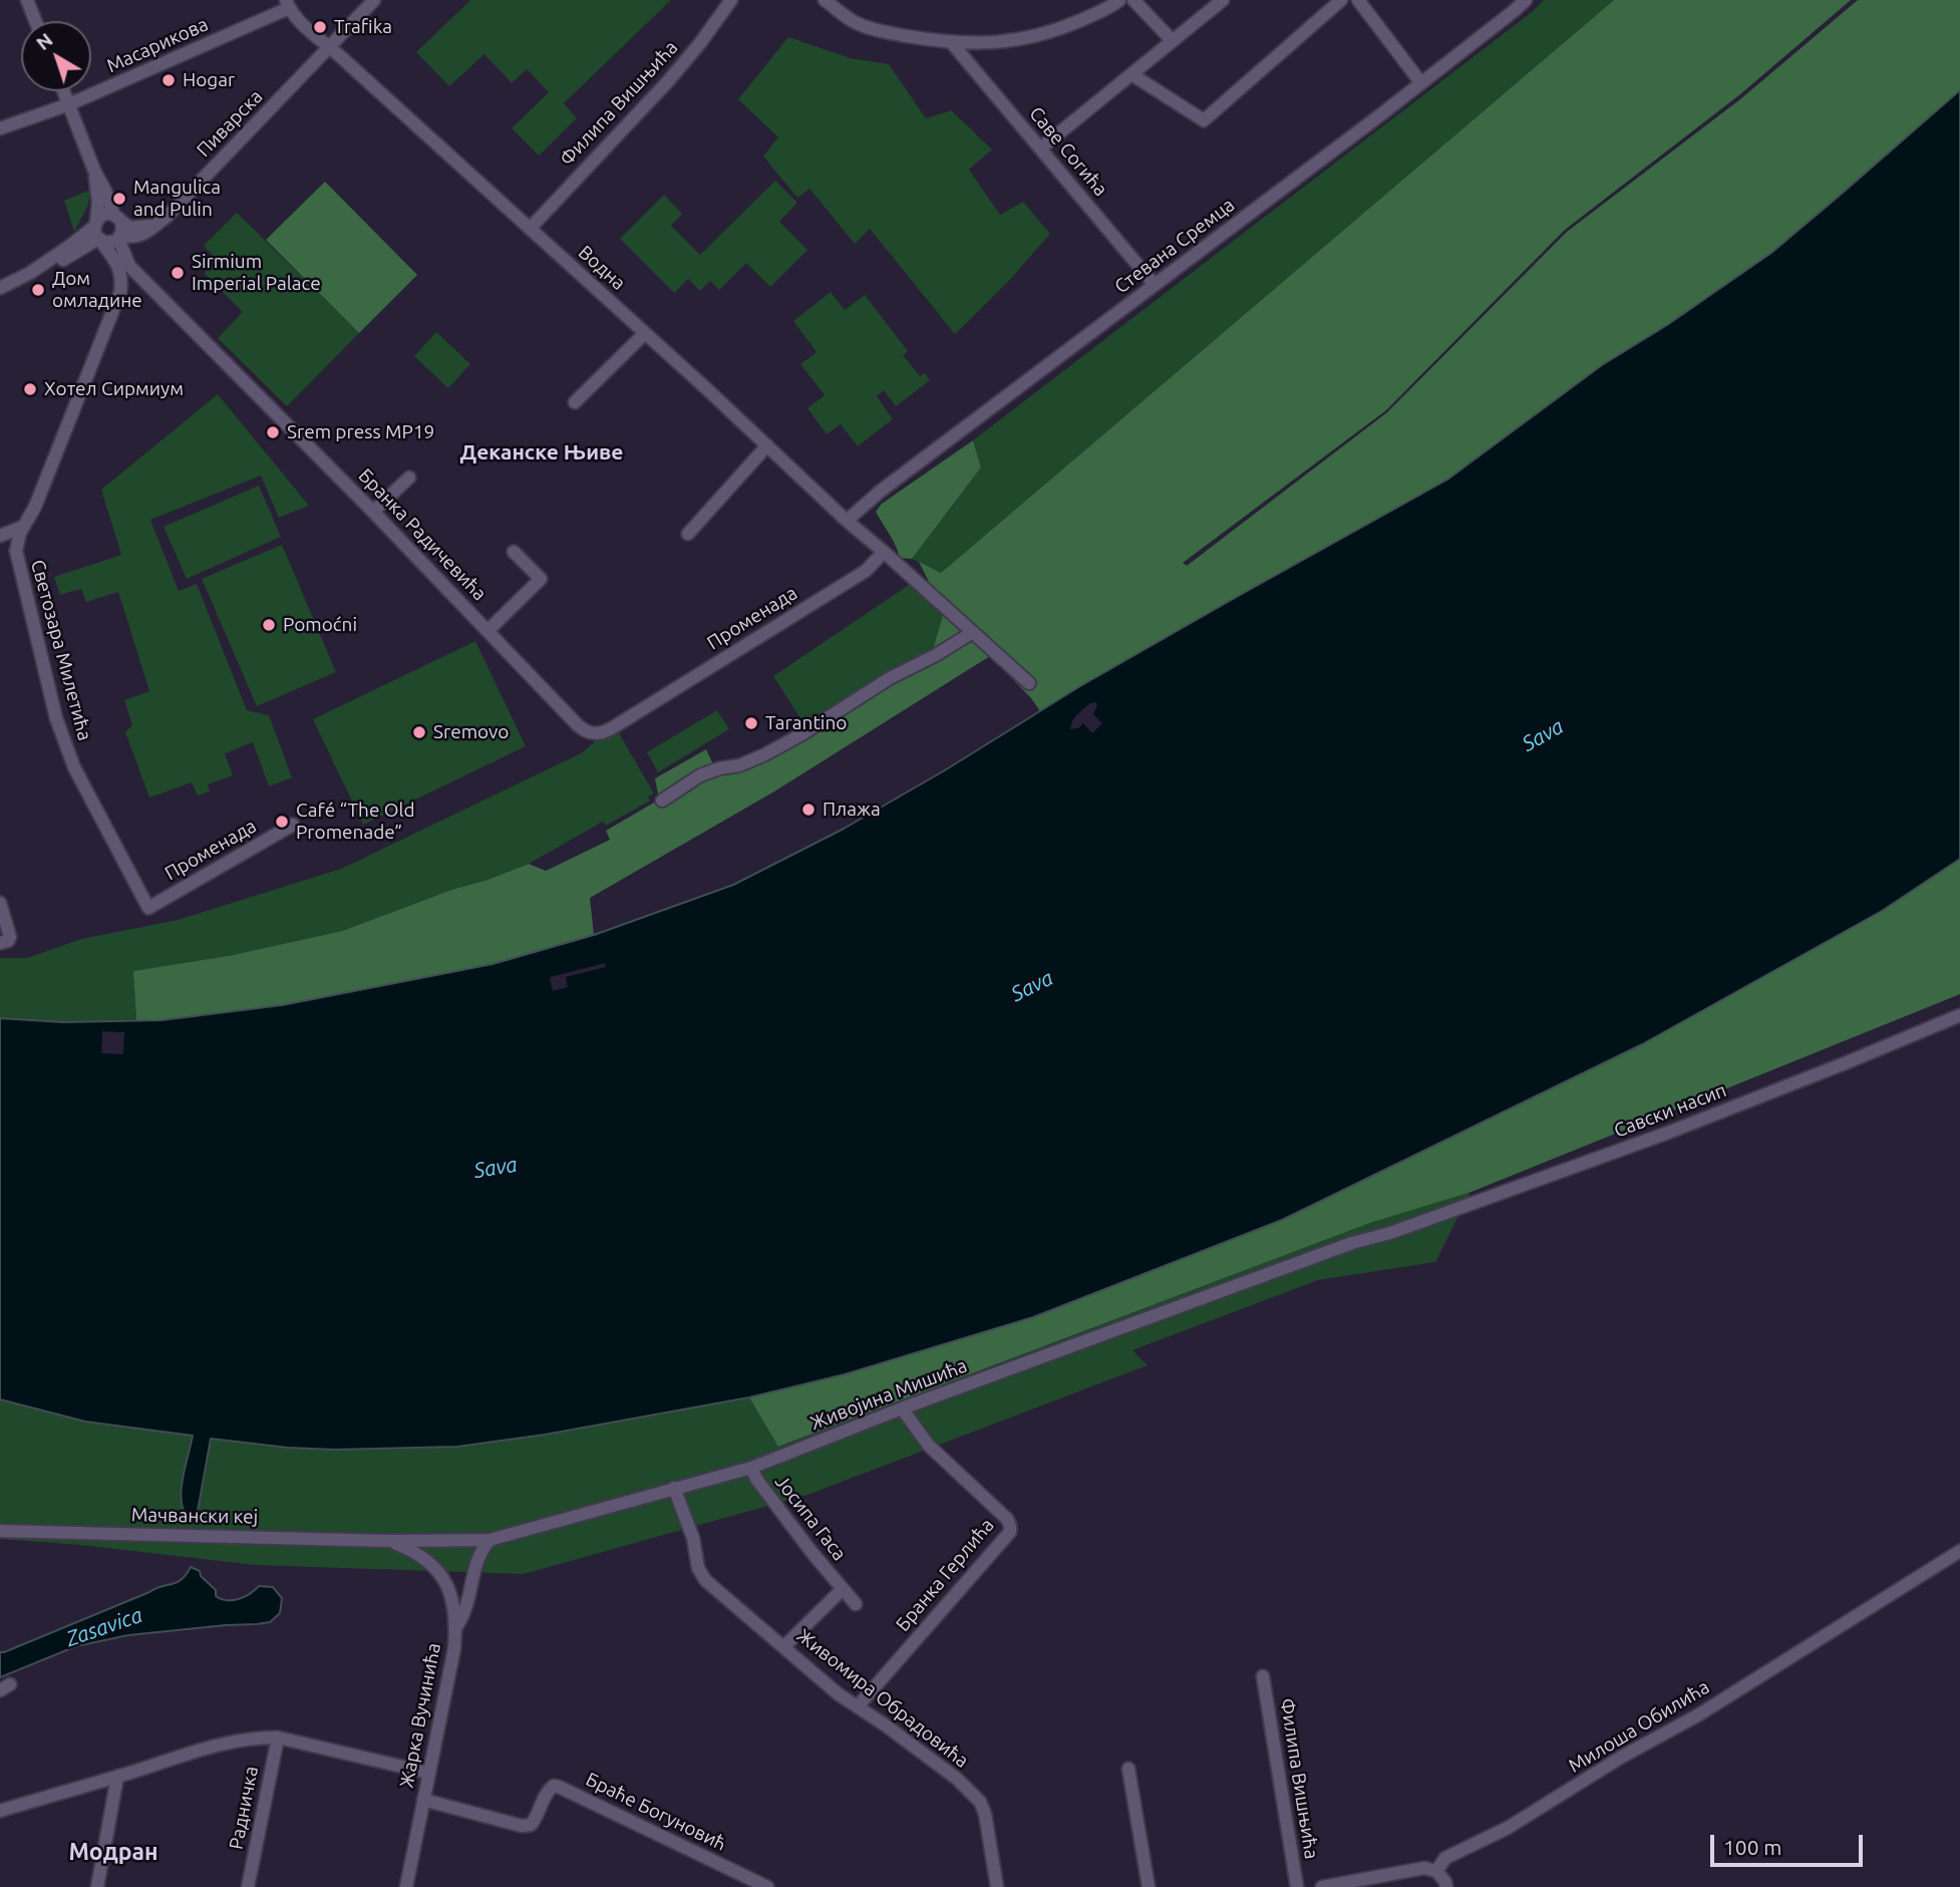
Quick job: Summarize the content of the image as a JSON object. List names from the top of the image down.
{
  "streets": {
    "street": [
      "Масарикова",
      "Филипа Вишњића",
      "Пиварска",
      "Саве Согића",
      "Стевана Сремца",
      "Водна",
      "Бранка Радичевића",
      "Променада",
      "Светозара Милетића",
      "Савски насип",
      "Живојина Мишића",
      "Мачвански кеј",
      "Јосипа Гаса",
      "Бранка Герлића",
      "Живомира Обрадовића",
      "Жарка Вучинића",
      "Милоша Обилића",
      "Радничка",
      "Браће Богуновић"
    ]
  },
  "crossings": [
    ["Масарикова", "Водна"],
    ["Филипа Вишњића", "Водна"],
    ["Пиварска", "Водна"],
    ["Пиварска", "Бранка Радичевића"],
    ["Пиварска", "Светозара Милетића"],
    ["Саве Согића", "Стевана Сремца"],
    ["Стевана Сремца", "Водна"],
    ["Бранка Радичевића", "Променада"],
    ["Бранка Радичевића", "Светозара Милетића"],
    ["Променада", "Светозара Милетића"],
    ["Савски насип", "Живојина Мишића"],
    ["Живојина Мишића", "Мачвански кеј"],
    ["Живојина Мишића", "Јосипа Гаса"],
    ["Живојина Мишића", "Бранка Герлића"],
    ["Живојина Мишића", "Живомира Обрадовића"],
    ["Живојина Мишића", "Жарка Вучинића"],
    ["Мачвански кеј", "Жарка Вучинића"],
    ["Јосипа Гаса", "Живомира Обрадовића"],
    ["Бранка Герлића", "Живомира Обрадовића"],
    ["Жарка Вучинића", "Браће Богуновић"]
  ],
  "districts": ["Деканске Њиве", "Модран"],
  "water": ["Sava", "Zasavica"],
  "places": [
    "Trafika",
    "Hogar",
    "Mangulica and Pulin",
    "Sirmium Imperial Palace",
    "Дом омладине",
    "Хотел Сирмиум",
    "Srem press MP19",
    "Pomoćni",
    "Tarantino",
    "Sremovo",
    "Плажа",
    "Café “The Old Promenade”"
  ],
  "scale_bar": "100 m",
  "north": "top left"
}
